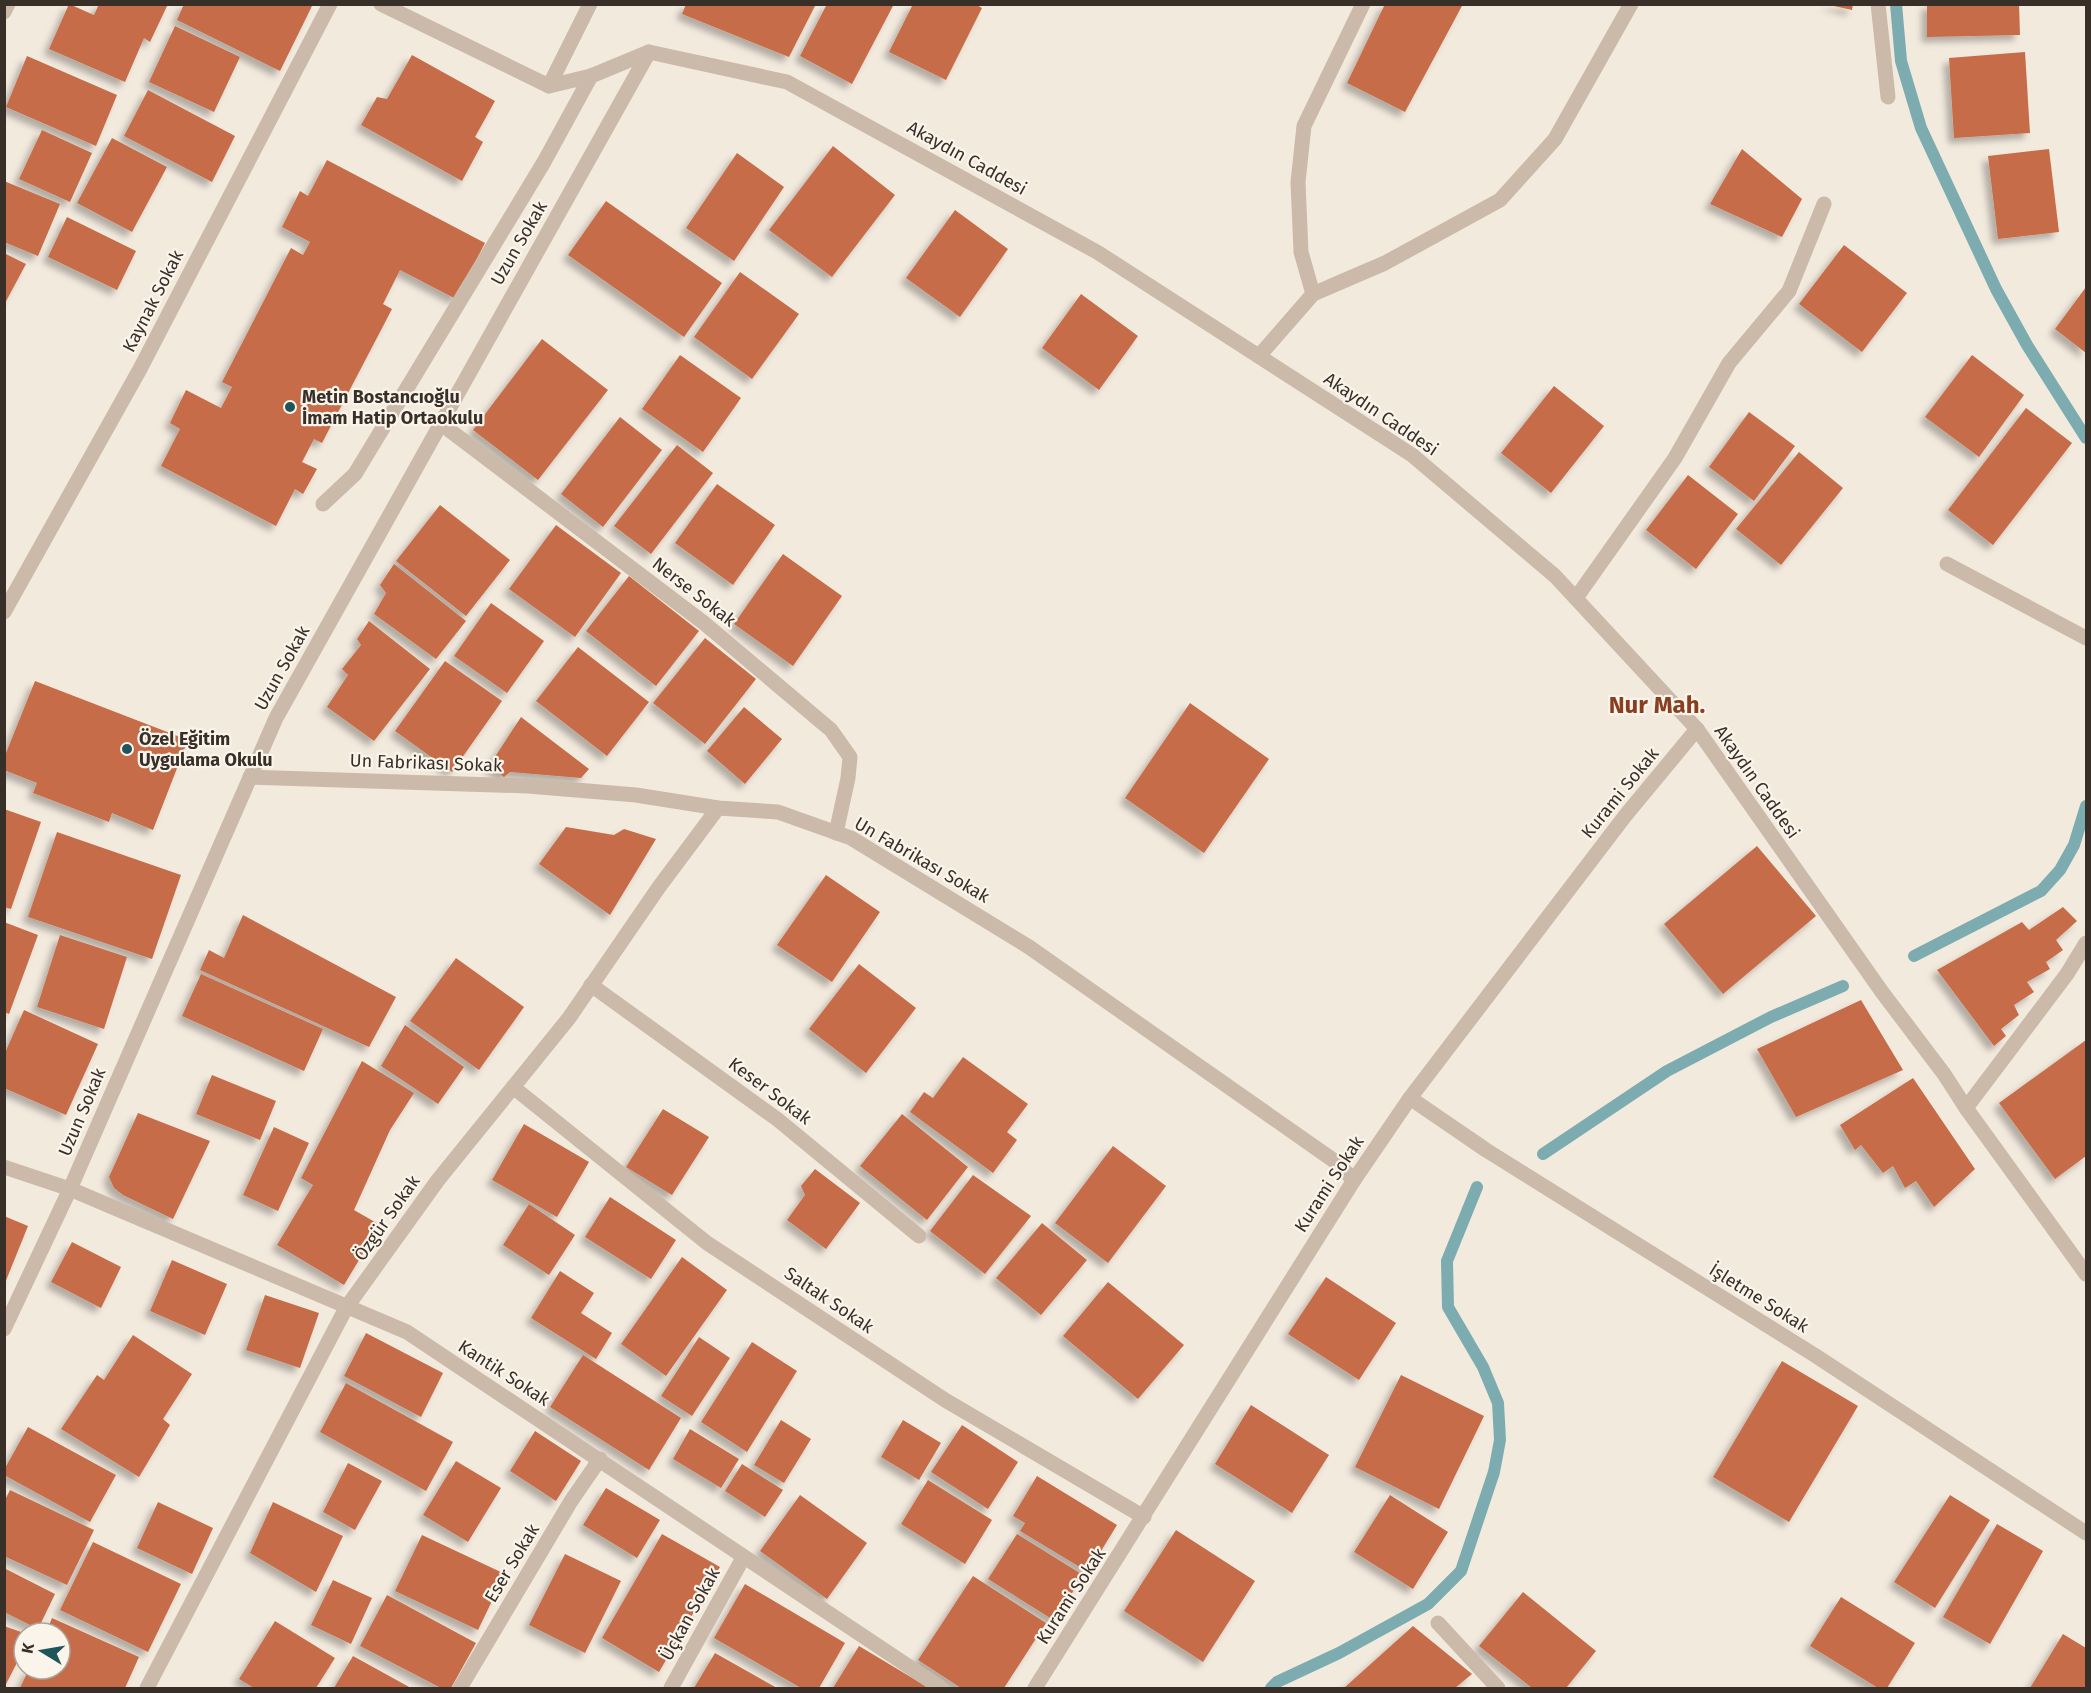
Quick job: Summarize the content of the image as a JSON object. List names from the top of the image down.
{
  "streets": {
    "street": [
      "Akaydın Caddesi",
      "Uzun Sokak",
      "Kaynak Sokak",
      "Nerse Sokak",
      "Un Fabrikası Sokak",
      "Kurami Sokak",
      "Keser Sokak",
      "Özgür Sokak",
      "İşletme Sokak",
      "Saltak Sokak",
      "Kantik Sokak",
      "Eser Sokak",
      "Üçkan Sokak"
    ]
  },
  "crossings": [
    ["Akaydın Caddesi", "Uzun Sokak"],
    ["Akaydın Caddesi", "Kurami Sokak"],
    ["Uzun Sokak", "Nerse Sokak"],
    ["Uzun Sokak", "Un Fabrikası Sokak"],
    ["Uzun Sokak", "Kantik Sokak"],
    ["Nerse Sokak", "Un Fabrikası Sokak"],
    ["Un Fabrikası Sokak", "Kurami Sokak"],
    ["Un Fabrikası Sokak", "Özgür Sokak"],
    ["Kurami Sokak", "İşletme Sokak"],
    ["Kurami Sokak", "Saltak Sokak"],
    ["Keser Sokak", "Özgür Sokak"],
    ["Özgür Sokak", "Saltak Sokak"],
    ["Özgür Sokak", "Kantik Sokak"],
    ["Kantik Sokak", "Eser Sokak"],
    ["Kantik Sokak", "Üçkan Sokak"]
  ],
  "districts": ["Nur Mah."],
  "places": ["Metin Bostancıoğlu İmam Hatip Ortaokulu", "Özel Eğitim Uygulama Okulu"],
  "north": "left"
}
